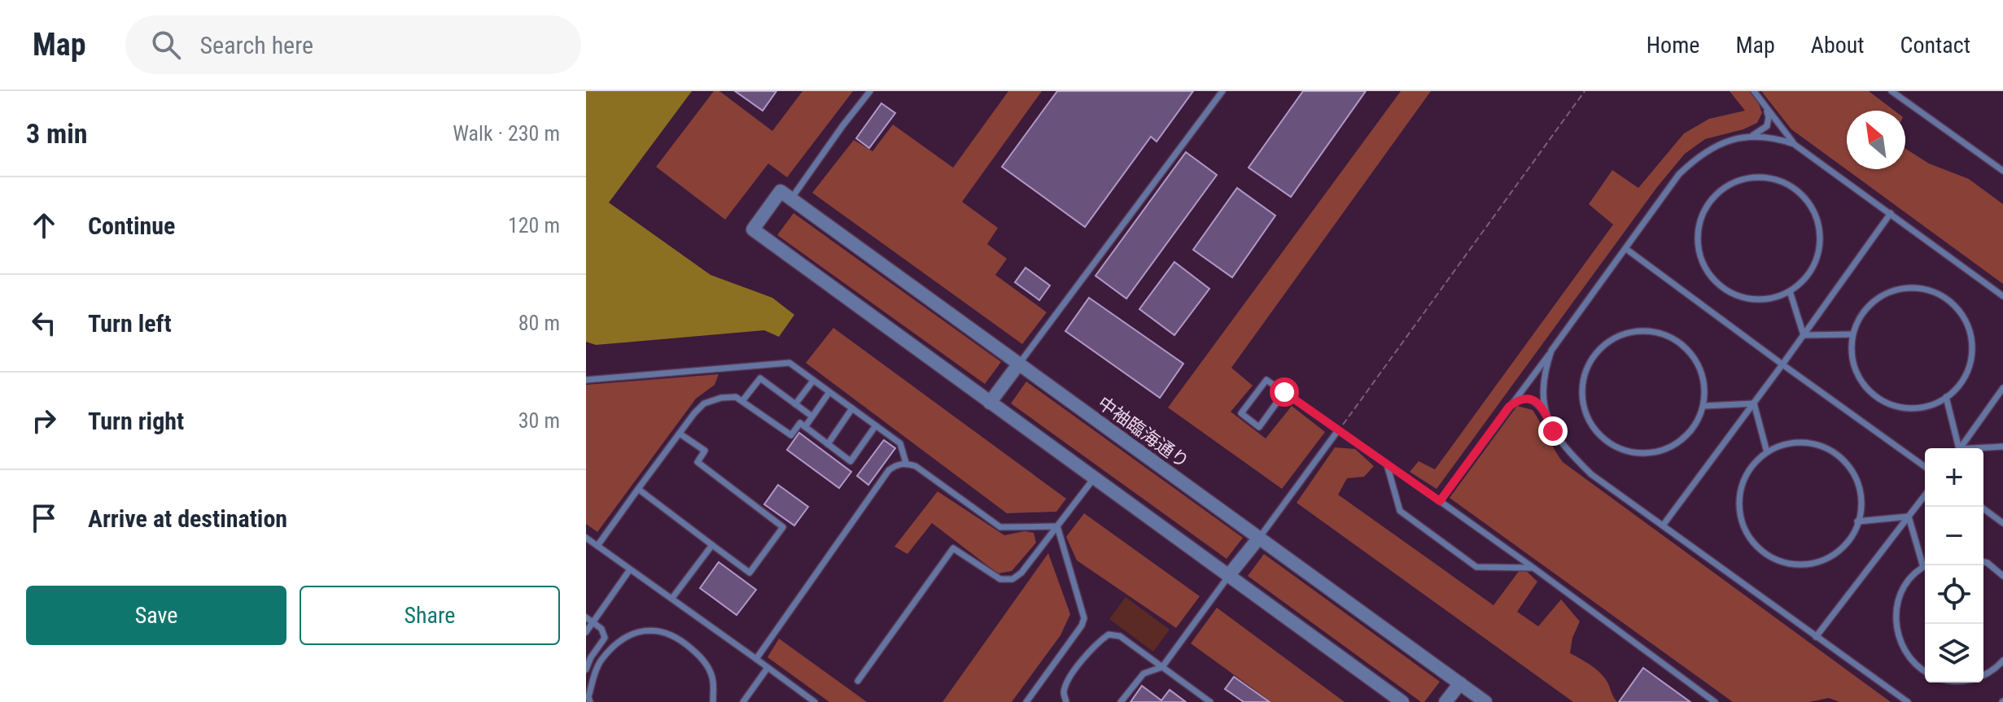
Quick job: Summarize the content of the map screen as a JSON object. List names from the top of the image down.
{
  "streets": {
    "street": ["中袖臨海通り"]
  },
  "north": "top left",
  "page": {
    "header": "Map",
    "search": "Search here",
    "nav": [
      "Home",
      "Map",
      "About",
      "Contact"
    ],
    "heading": ["3 min", "Walk · 230 m"],
    "list": [
      ["Continue", "120 m"],
      ["Turn left", "80 m"],
      ["Turn right", "30 m"],
      "Arrive at destination"
    ],
    "map_buttons": ["+", "−"],
    "buttons": ["Save", "Share"]
  }
}
